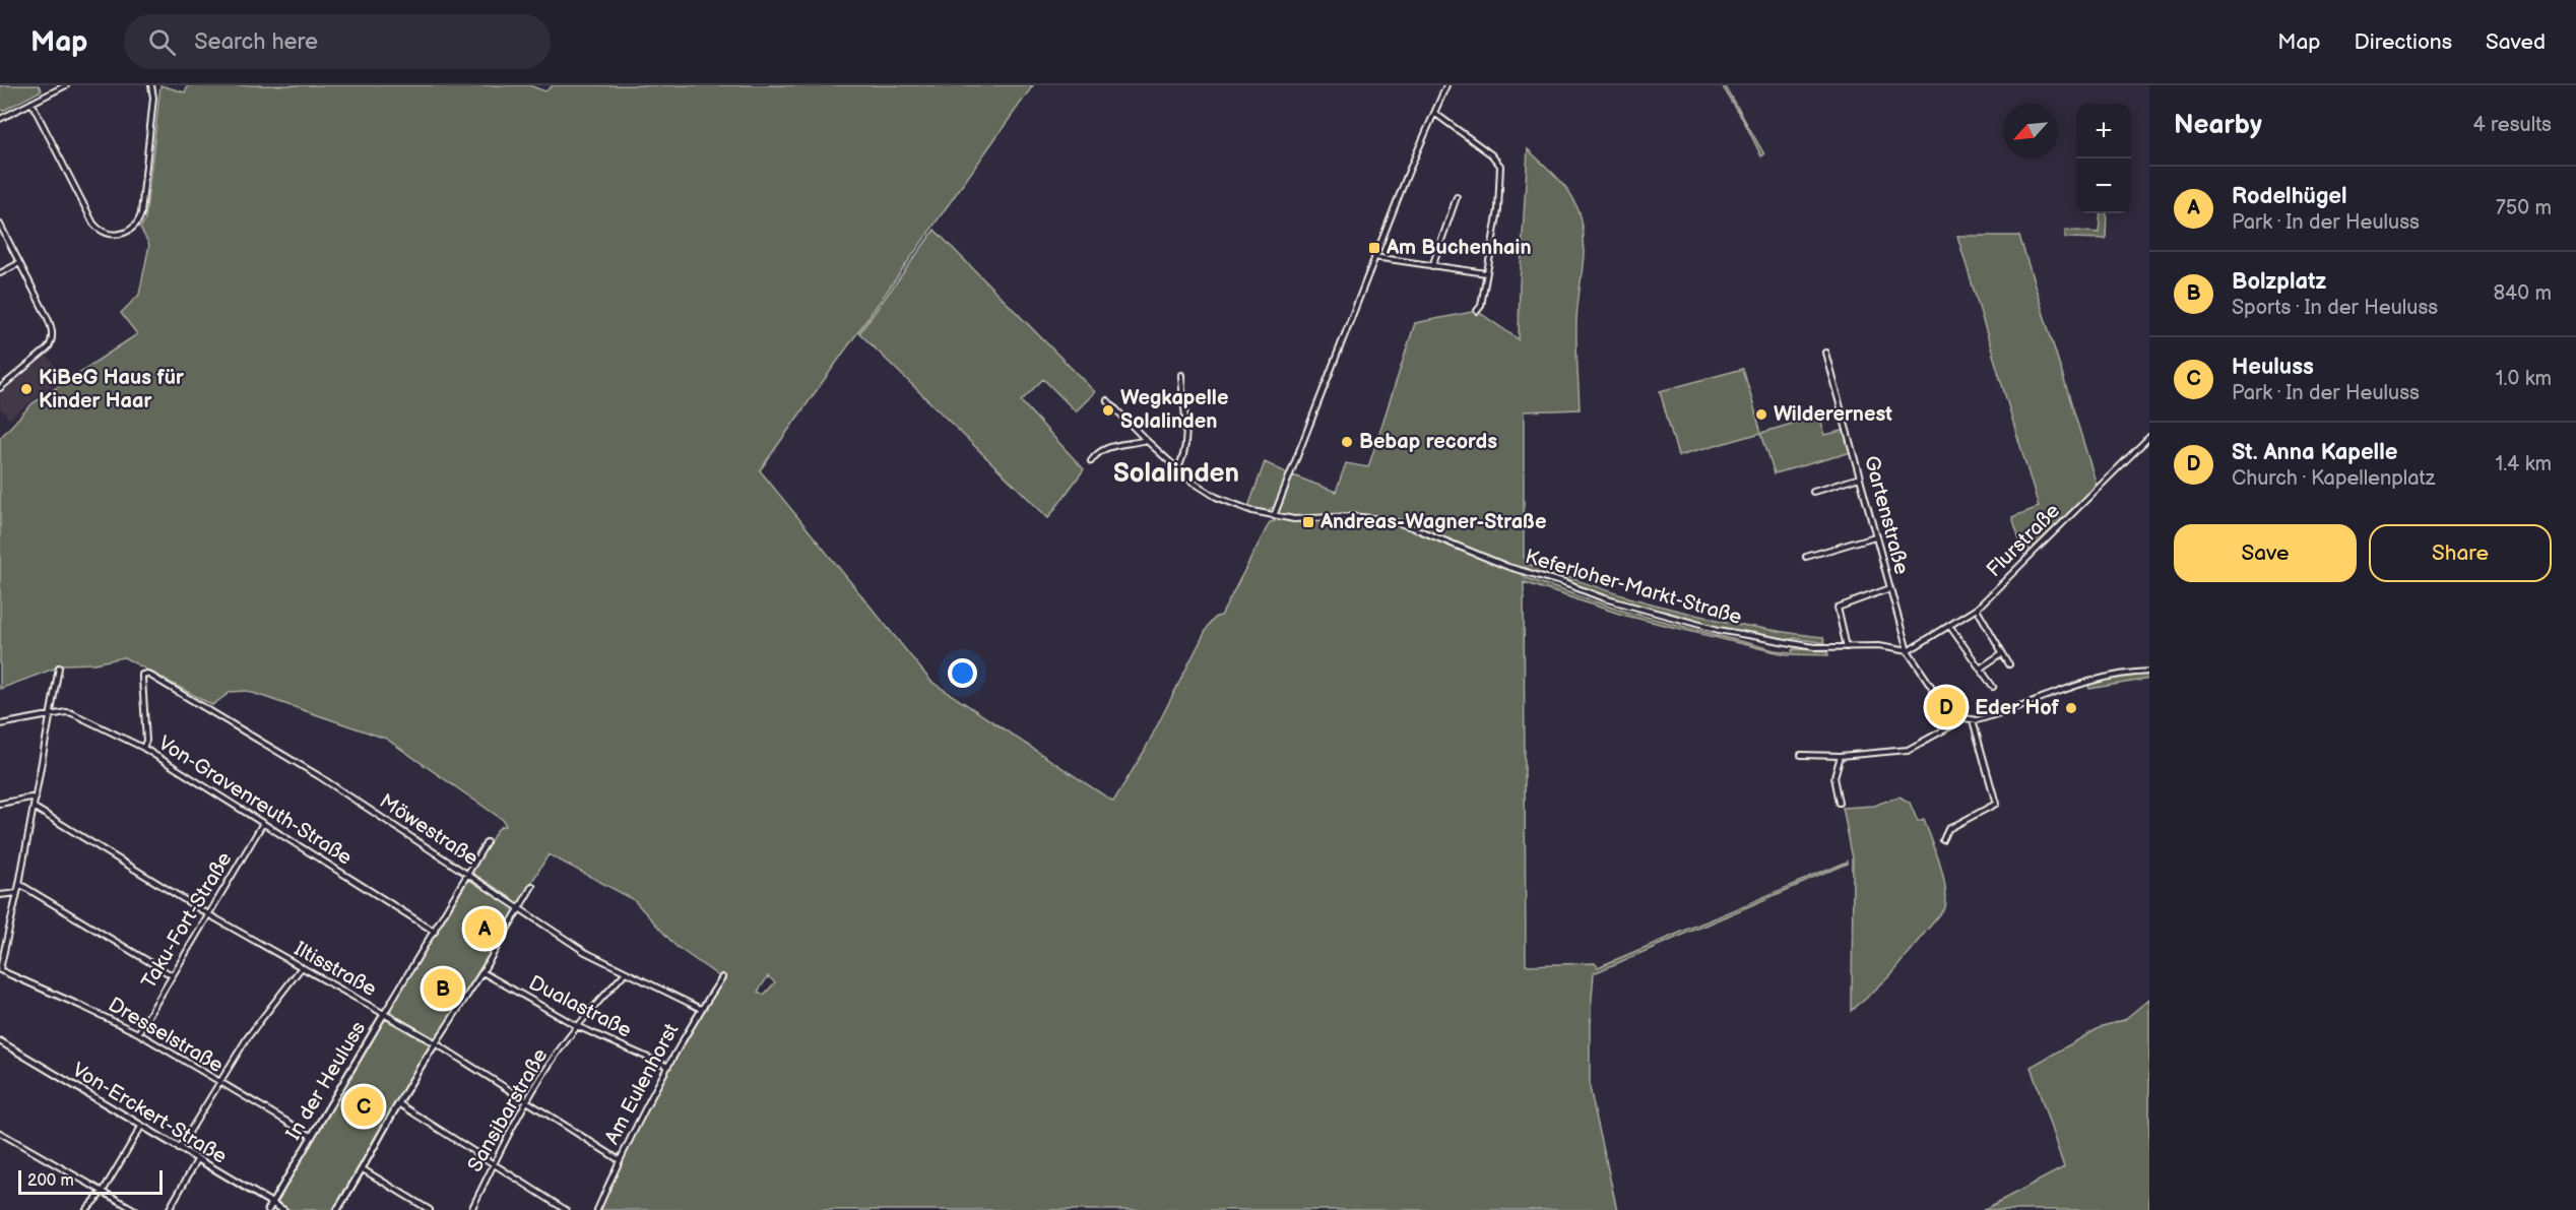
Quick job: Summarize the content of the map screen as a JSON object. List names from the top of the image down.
{
  "streets": {
    "street": [
      "Gartenstraße",
      "Flurstraße",
      "Keferloher-Markt-Straße",
      "Von-Gravenreuth-Straße",
      "Möwestraße",
      "Taku-Fort-Straße",
      "Iltisstraße",
      "Dualastraße",
      "Dresselstraße",
      "In der Heuluss",
      "Am Eulenhorst",
      "Sansibarstraße",
      "Von-Erckert-Straße"
    ]
  },
  "crossings": [
    ["Gartenstraße", "Flurstraße"],
    ["Gartenstraße", "Keferloher-Markt-Straße"],
    ["Flurstraße", "Keferloher-Markt-Straße"],
    ["Von-Gravenreuth-Straße", "Möwestraße"],
    ["Von-Gravenreuth-Straße", "Taku-Fort-Straße"],
    ["Von-Gravenreuth-Straße", "In der Heuluss"],
    ["Möwestraße", "In der Heuluss"],
    ["Möwestraße", "Am Eulenhorst"],
    ["Möwestraße", "Sansibarstraße"],
    ["Taku-Fort-Straße", "Iltisstraße"],
    ["Taku-Fort-Straße", "Dresselstraße"],
    ["Iltisstraße", "In der Heuluss"],
    ["Iltisstraße", "Am Eulenhorst"],
    ["Iltisstraße", "Sansibarstraße"],
    ["Dualastraße", "Am Eulenhorst"],
    ["Dualastraße", "Sansibarstraße"],
    ["Dresselstraße", "In der Heuluss"],
    ["In der Heuluss", "Von-Erckert-Straße"]
  ],
  "districts": ["Solalinden"],
  "places": {
    "transit": ["Am Buchenhain", "Andreas-Wagner-Straße"],
    "other": [
      "KiBeG Haus für Kinder Haar",
      "Wegkapelle Solalinden",
      "Wilderernest",
      "Bebap records",
      "Eder Hof"
    ]
  },
  "scale_bar": "200 m",
  "north": "bottom left",
  "page": {
    "header": "Map",
    "search": "Search here",
    "nav": ["Map", "Directions", "Saved"],
    "heading": ["Nearby", "4 results"],
    "map_buttons": ["+", "−"],
    "list": [
      {
        "mark": "A",
        "name": "Rodelhügel",
        "note": "Park · In der Heuluss",
        "value": "750 m"
      },
      {
        "mark": "B",
        "name": "Bolzplatz",
        "note": "Sports · In der Heuluss",
        "value": "840 m"
      },
      {
        "mark": "C",
        "name": "Heuluss",
        "note": "Park · In der Heuluss",
        "value": "1.0 km"
      },
      {
        "mark": "D",
        "name": "St. Anna Kapelle",
        "note": "Church · Kapellenplatz",
        "value": "1.4 km"
      }
    ],
    "buttons": ["Save", "Share"],
    "pins": [
      "D",
      "A",
      "B",
      "C"
    ],
    "scale": "200 m"
  }
}
